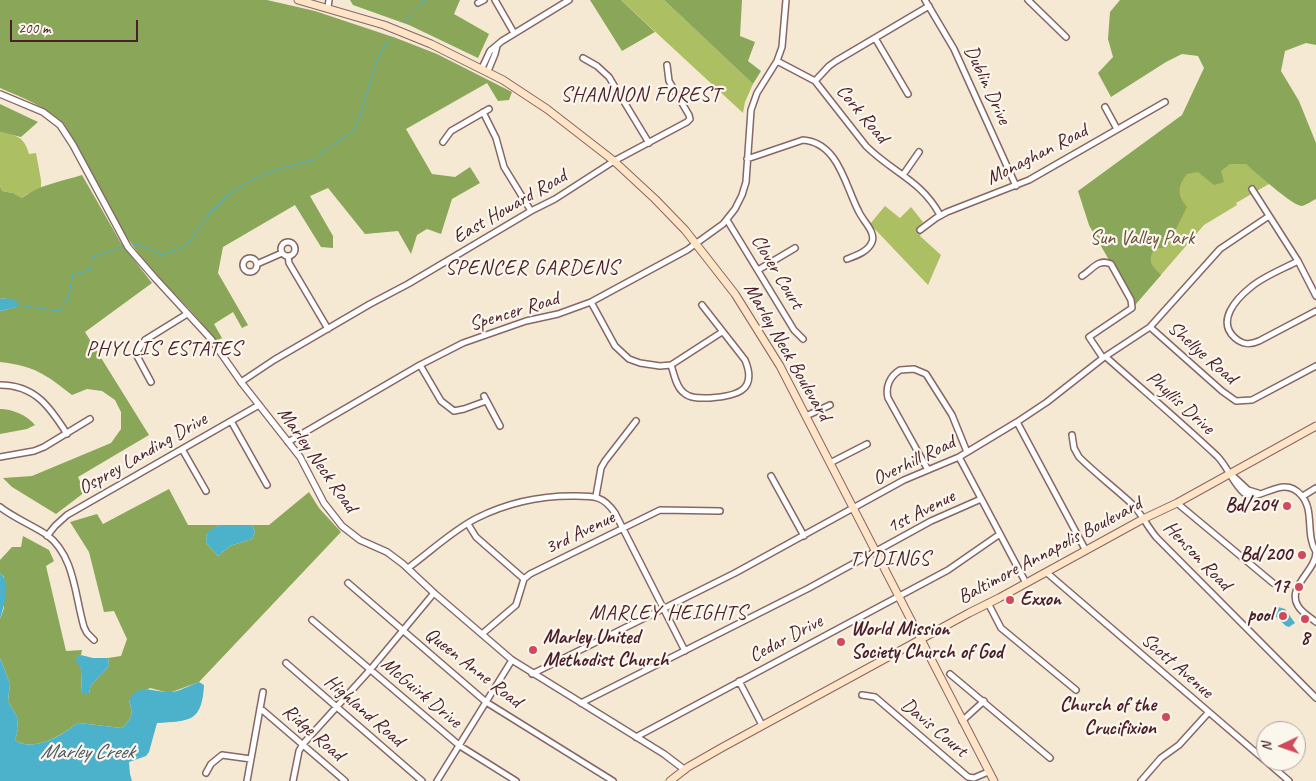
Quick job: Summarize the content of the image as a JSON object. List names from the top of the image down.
{
  "streets": {
    "main road": ["Marley Neck Boulevard", "Baltimore Annapolis Boulevard"],
    "street": [
      "Dublin Drive",
      "Cork Road",
      "Monaghan Road",
      "East Howard Road",
      "Clover Court",
      "Spencer Road",
      "Shellye Road",
      "Phyllis Drive",
      "Osprey Landing Drive",
      "Marley Neck Road",
      "Overhill Road",
      "1st Avenue",
      "3rd Avenue",
      "Henson Road",
      "Cedar Drive",
      "Scott Avenue",
      "Queen Anne Road",
      "McGuirk Drive",
      "Highland Road",
      "Davis Court",
      "Ridge Road"
    ]
  },
  "crossings": [
    ["Dublin Drive", "Monaghan Road"],
    ["Cork Road", "Monaghan Road"],
    ["Cork Road", "Spencer Road"],
    ["East Howard Road", "Marley Neck Boulevard"],
    ["East Howard Road", "Marley Neck Road"],
    ["Clover Court", "Spencer Road"],
    ["Spencer Road", "Marley Neck Boulevard"],
    ["Spencer Road", "Marley Neck Road"],
    ["Marley Neck Boulevard", "Overhill Road"],
    ["Marley Neck Boulevard", "1st Avenue"],
    ["Marley Neck Boulevard", "Baltimore Annapolis Boulevard"],
    ["Marley Neck Boulevard", "Cedar Drive"],
    ["Marley Neck Boulevard", "Davis Court"],
    ["Shellye Road", "Overhill Road"],
    ["Phyllis Drive", "Overhill Road"],
    ["Phyllis Drive", "Baltimore Annapolis Boulevard"],
    ["Osprey Landing Drive", "Marley Neck Road"],
    ["Marley Neck Road", "Overhill Road"],
    ["Marley Neck Road", "1st Avenue"],
    ["Marley Neck Road", "Baltimore Annapolis Boulevard"],
    ["Marley Neck Road", "Cedar Drive"],
    ["Baltimore Annapolis Boulevard", "Henson Road"],
    ["Baltimore Annapolis Boulevard", "Scott Avenue"]
  ],
  "districts": [
    "SHANNON FOREST",
    "SPENCER GARDENS",
    "PHYLLIS ESTATES",
    "TYDINGS",
    "MARLEY HEIGHTS"
  ],
  "water": ["Marley Creek"],
  "parks": ["Sun Valley Park"],
  "places": [
    "Bd/204",
    "Bd/200",
    "17",
    "Exxon",
    "pool",
    "8",
    "World Mission Society Church of God",
    "Marley United Methodist Church",
    "Church of the Crucifixion"
  ],
  "scale_bar": "200 m",
  "north": "left"
}
